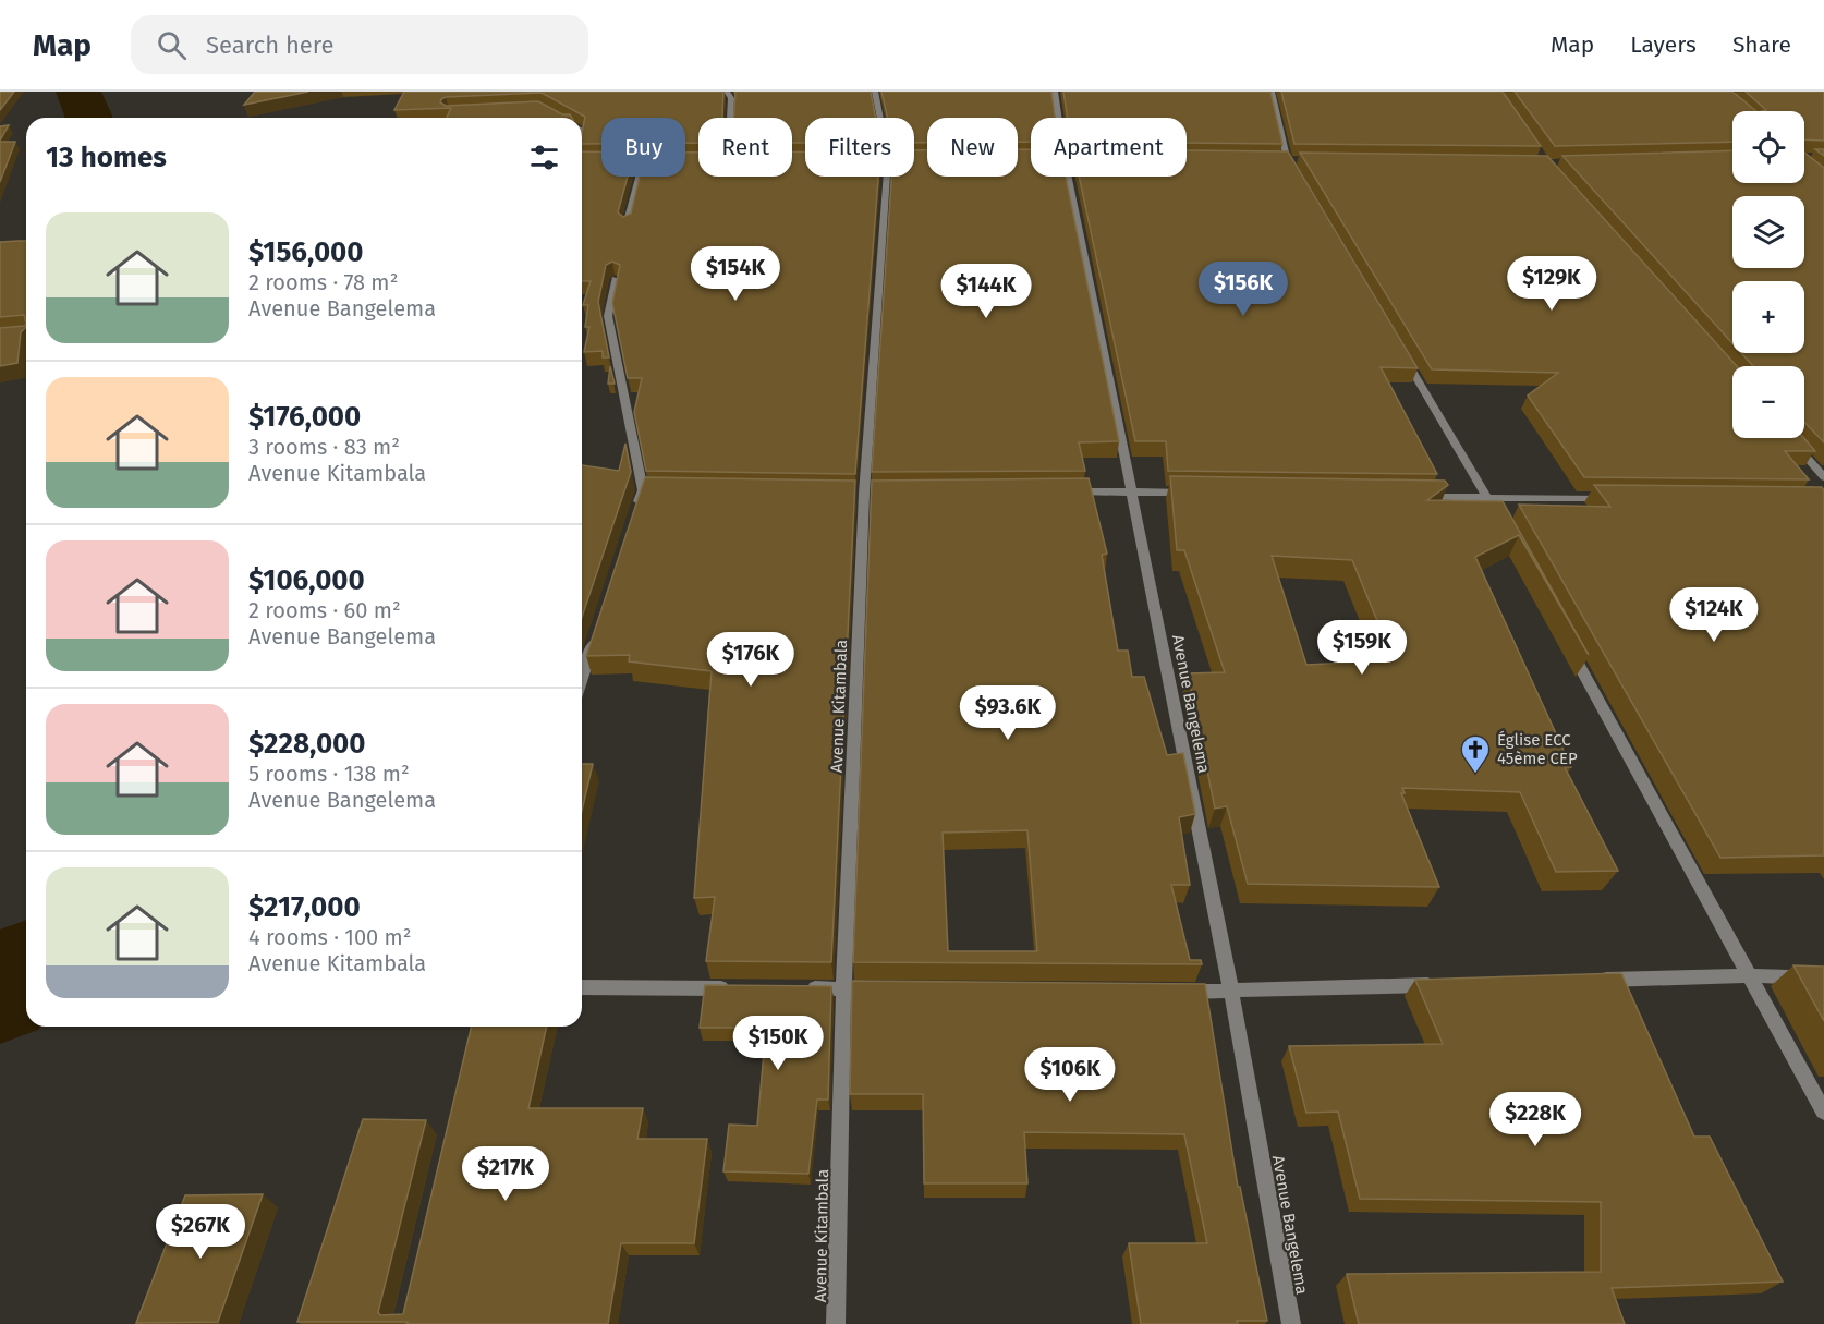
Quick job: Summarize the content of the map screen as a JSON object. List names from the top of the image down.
{
  "streets": {
    "street": ["Avenue Bangelema", "Avenue Kitambala"]
  },
  "places": {
    "church": ["Église ECC 45ème CEP"]
  },
  "page": {
    "header": "Map",
    "search": "Search here",
    "nav": ["Map", "Layers", "Share"],
    "map_buttons": ["+", "−"],
    "chip": [
      "Buy",
      "Rent",
      "Filters",
      "New",
      "Apartment"
    ],
    "heading": "13 homes",
    "list": [
      {
        "name": "$156,000",
        "note": "2 rooms · 78 m² · Avenue Bangelema"
      },
      {
        "name": "$176,000",
        "note": "3 rooms · 83 m² · Avenue Kitambala"
      },
      {
        "name": "$106,000",
        "note": "2 rooms · 60 m² · Avenue Bangelema"
      },
      {
        "name": "$228,000",
        "note": "5 rooms · 138 m² · Avenue Bangelema"
      },
      {
        "name": "$217,000",
        "note": "4 rooms · 100 m² · Avenue Kitambala"
      }
    ],
    "price": [
      "$154K",
      "$129K",
      "$156K",
      "$144K",
      "$124K",
      "$159K",
      "$176K",
      "$93.6K",
      "$150K",
      "$106K",
      "$228K",
      "$217K",
      "$267K"
    ]
  }
}
